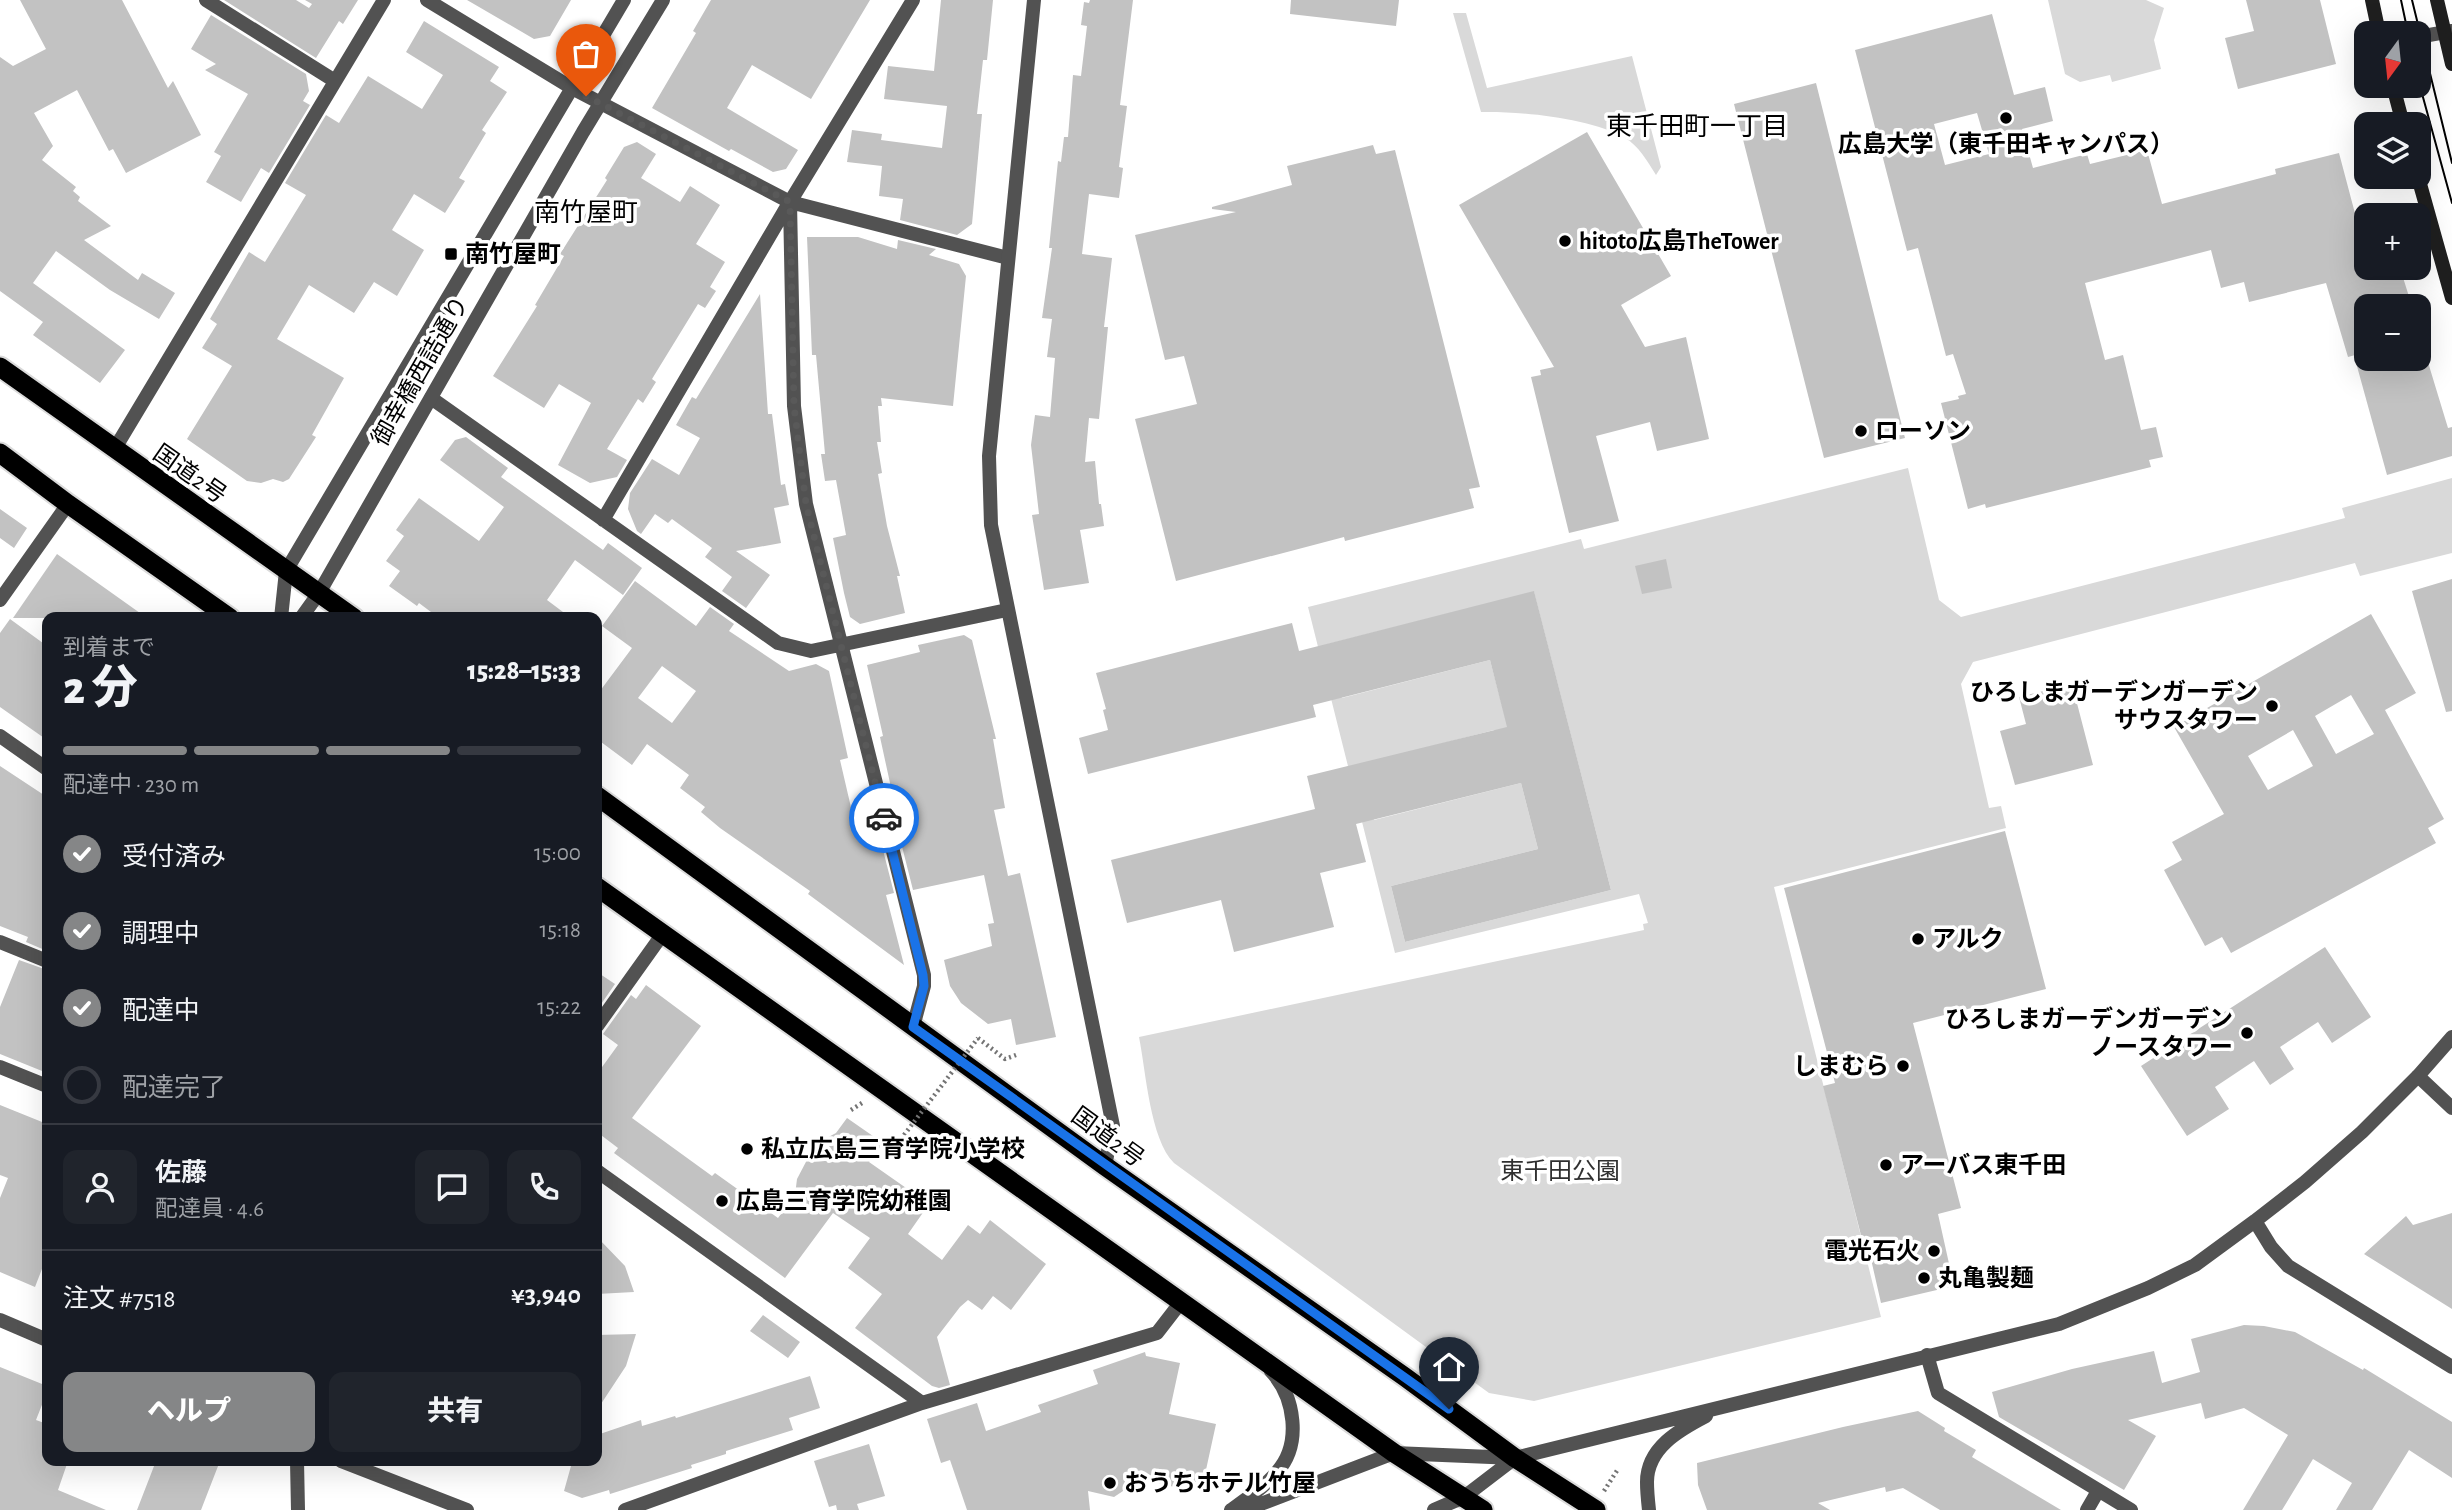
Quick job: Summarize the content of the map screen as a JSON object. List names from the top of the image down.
{
  "streets": {
    "highway": ["国道2号"],
    "street": ["御幸橋西詰通り"]
  },
  "crossings": [
    ["御幸橋西詰通り", "国道2号"]
  ],
  "districts": ["東千田町一丁目", "南竹屋町"],
  "parks": ["東千田公園"],
  "places": {
    "other": [
      "広島大学（東千田キャンパス）",
      "hitoto広島TheTower",
      "ローソン",
      "ひろしまガーデンガーデン サウスタワー",
      "アルク",
      "ひろしまガーデンガーデン ノースタワー",
      "しまむら",
      "私立広島三育学院小学校",
      "アーバス東千田",
      "広島三育学院幼稚園",
      "電光石火",
      "丸亀製麺",
      "おうちホテル竹屋"
    ],
    "transit": ["南竹屋町"]
  },
  "north": "bottom",
  "page": {
    "map_buttons": ["+", "−"],
    "heading": ["2 分", "到着まで", "15:28–15:33"],
    "panel": [
      "佐藤",
      "配達員 · 4.6",
      "注文 #7518",
      "¥3,940"
    ],
    "bar": "配達中 · 230 m",
    "list": [
      ["受付済み", "15:00"],
      ["調理中", "15:18"],
      ["配達中", "15:22"],
      "配達完了"
    ],
    "buttons": ["ヘルプ", "共有"]
  }
}
